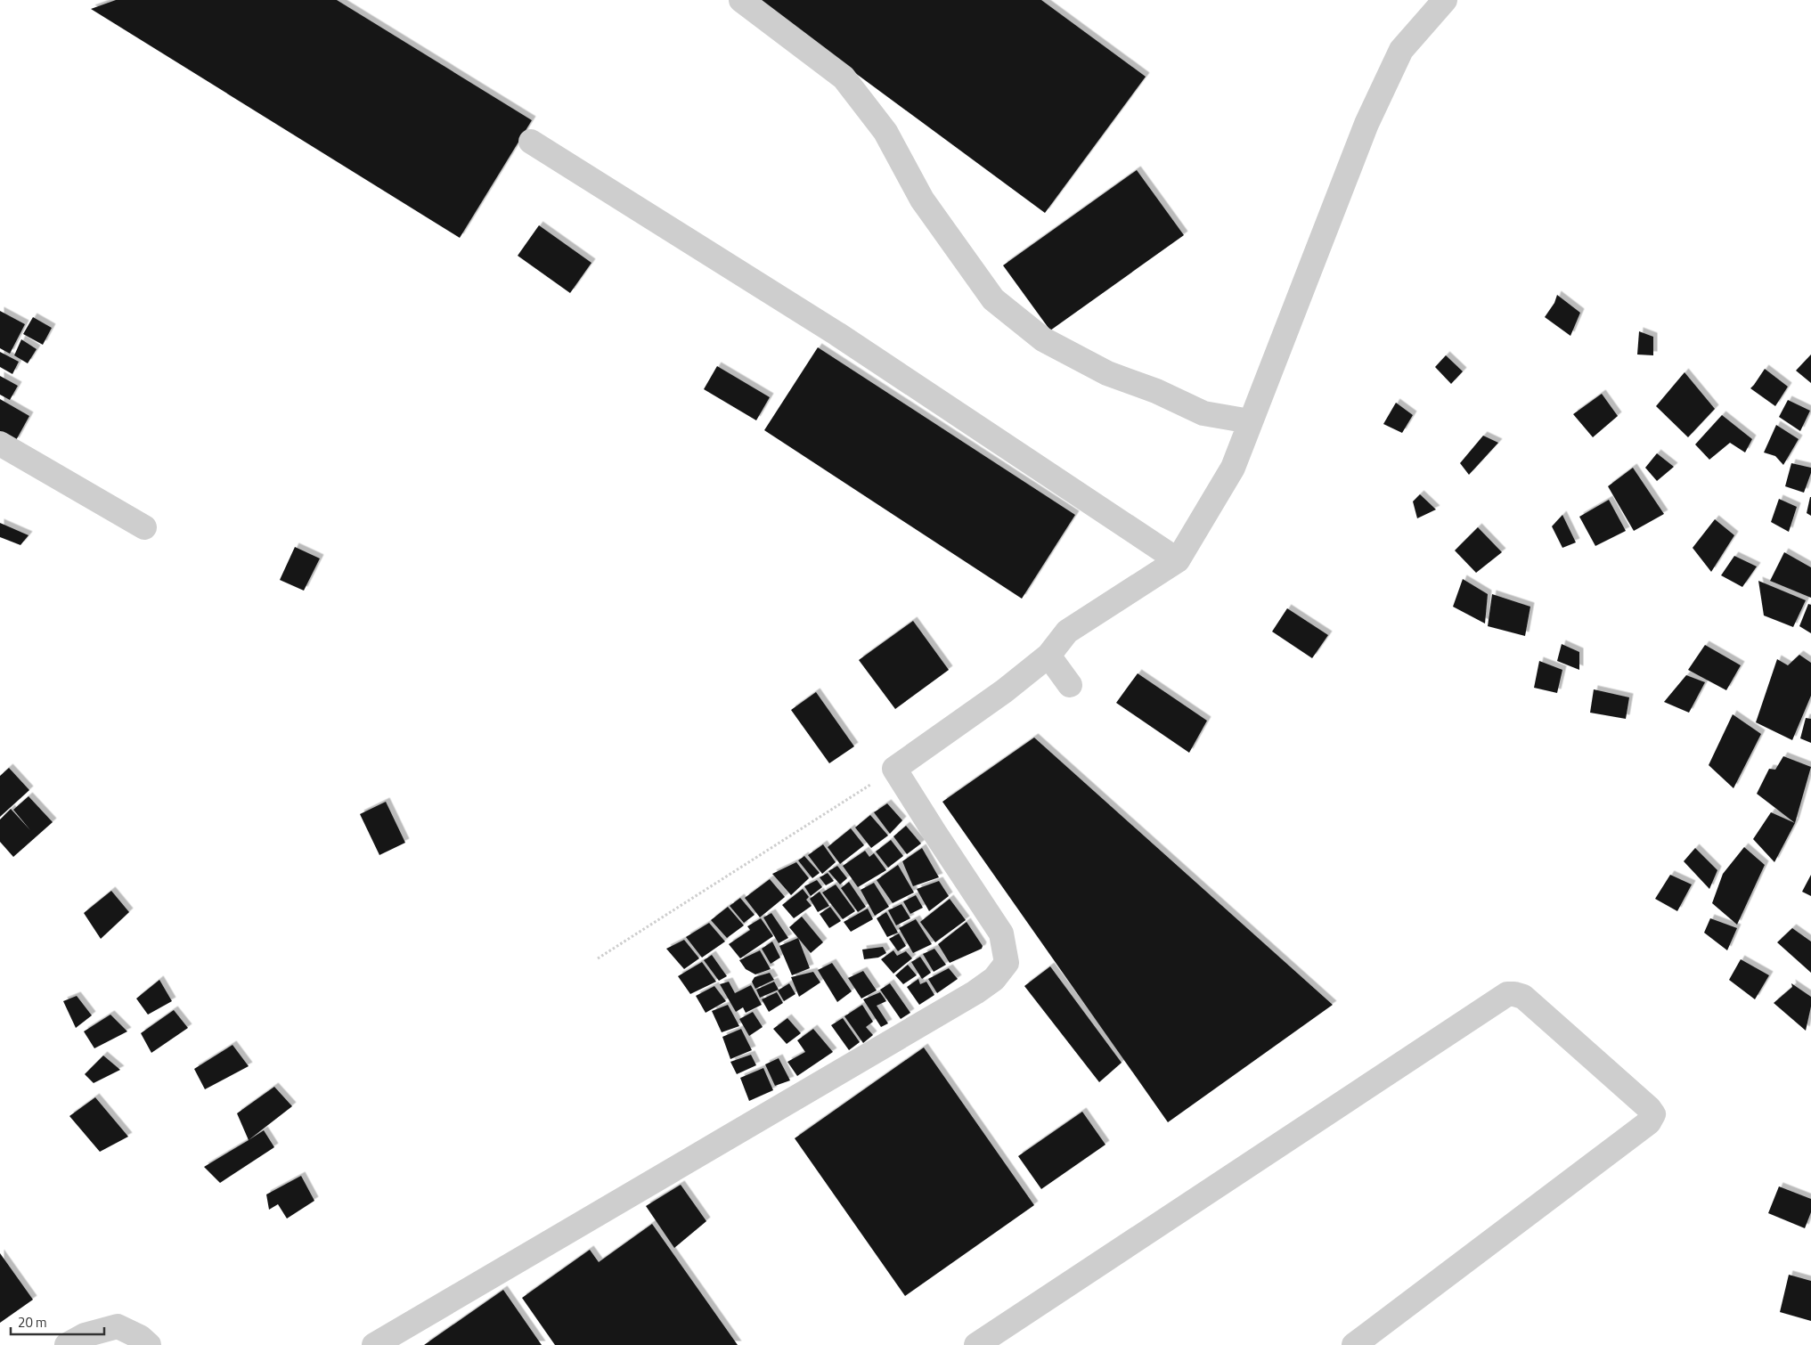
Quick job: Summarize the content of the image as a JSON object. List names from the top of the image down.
{
  "scale_bar": "20 m"
}
